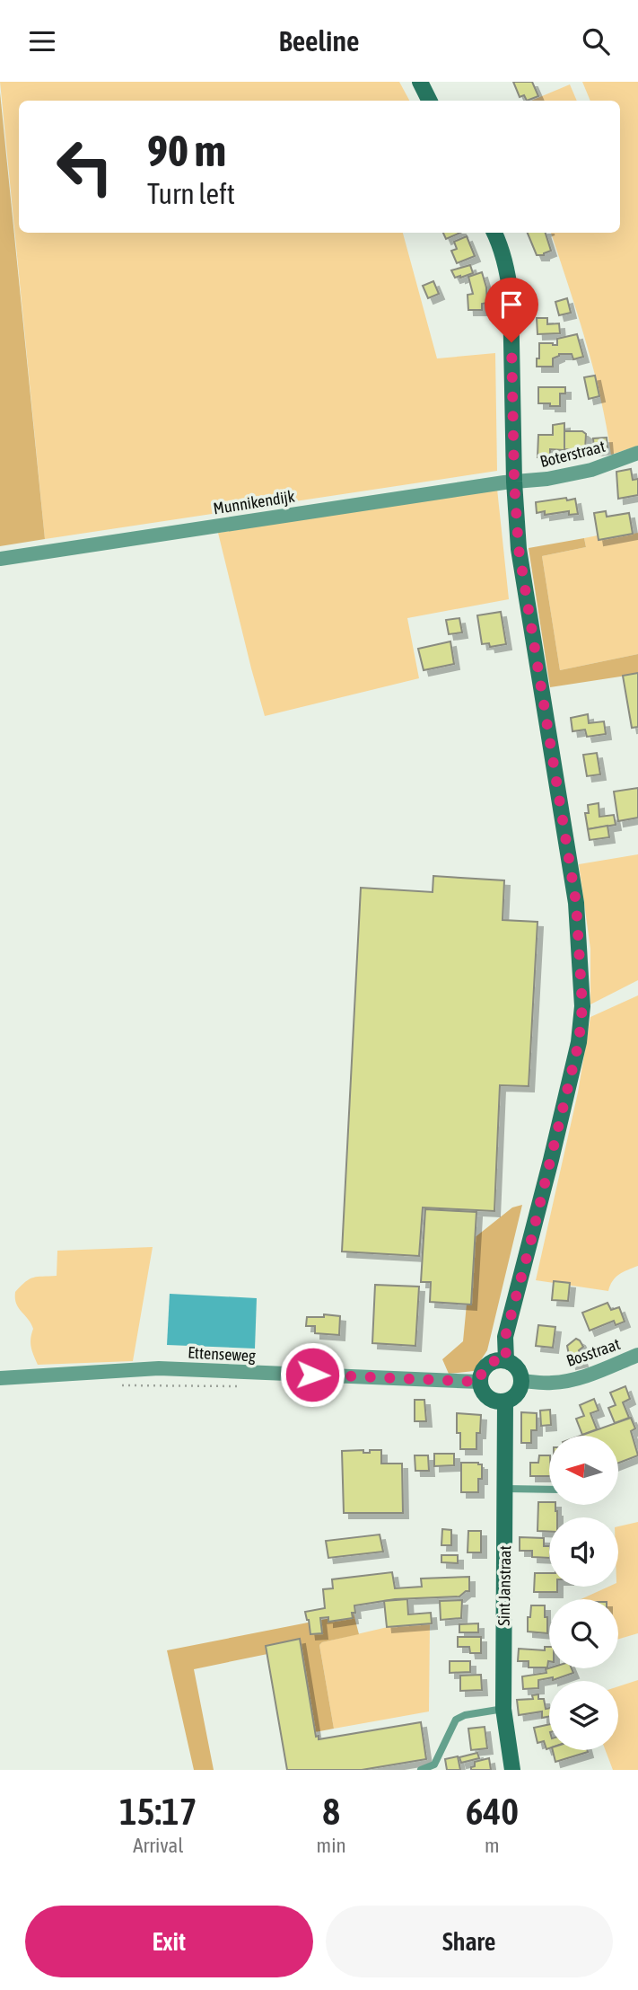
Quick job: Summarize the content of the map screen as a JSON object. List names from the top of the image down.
{
  "streets": {
    "street": [
      "Boterstraat",
      "Munnikendijk",
      "Bosstraat",
      "Ettenseweg",
      "Sint Janstraat"
    ]
  },
  "crossings": [
    ["Boterstraat", "Munnikendijk"],
    ["Bosstraat", "Ettenseweg"],
    ["Bosstraat", "Sint Janstraat"],
    ["Ettenseweg", "Sint Janstraat"]
  ],
  "north": "left",
  "page": {
    "header": "Beeline",
    "turn": ["90 m", "Turn left"],
    "eta": [
      "15:17",
      "Arrival",
      "8",
      "min",
      "640",
      "m"
    ],
    "buttons": ["Exit", "Share"]
  }
}
